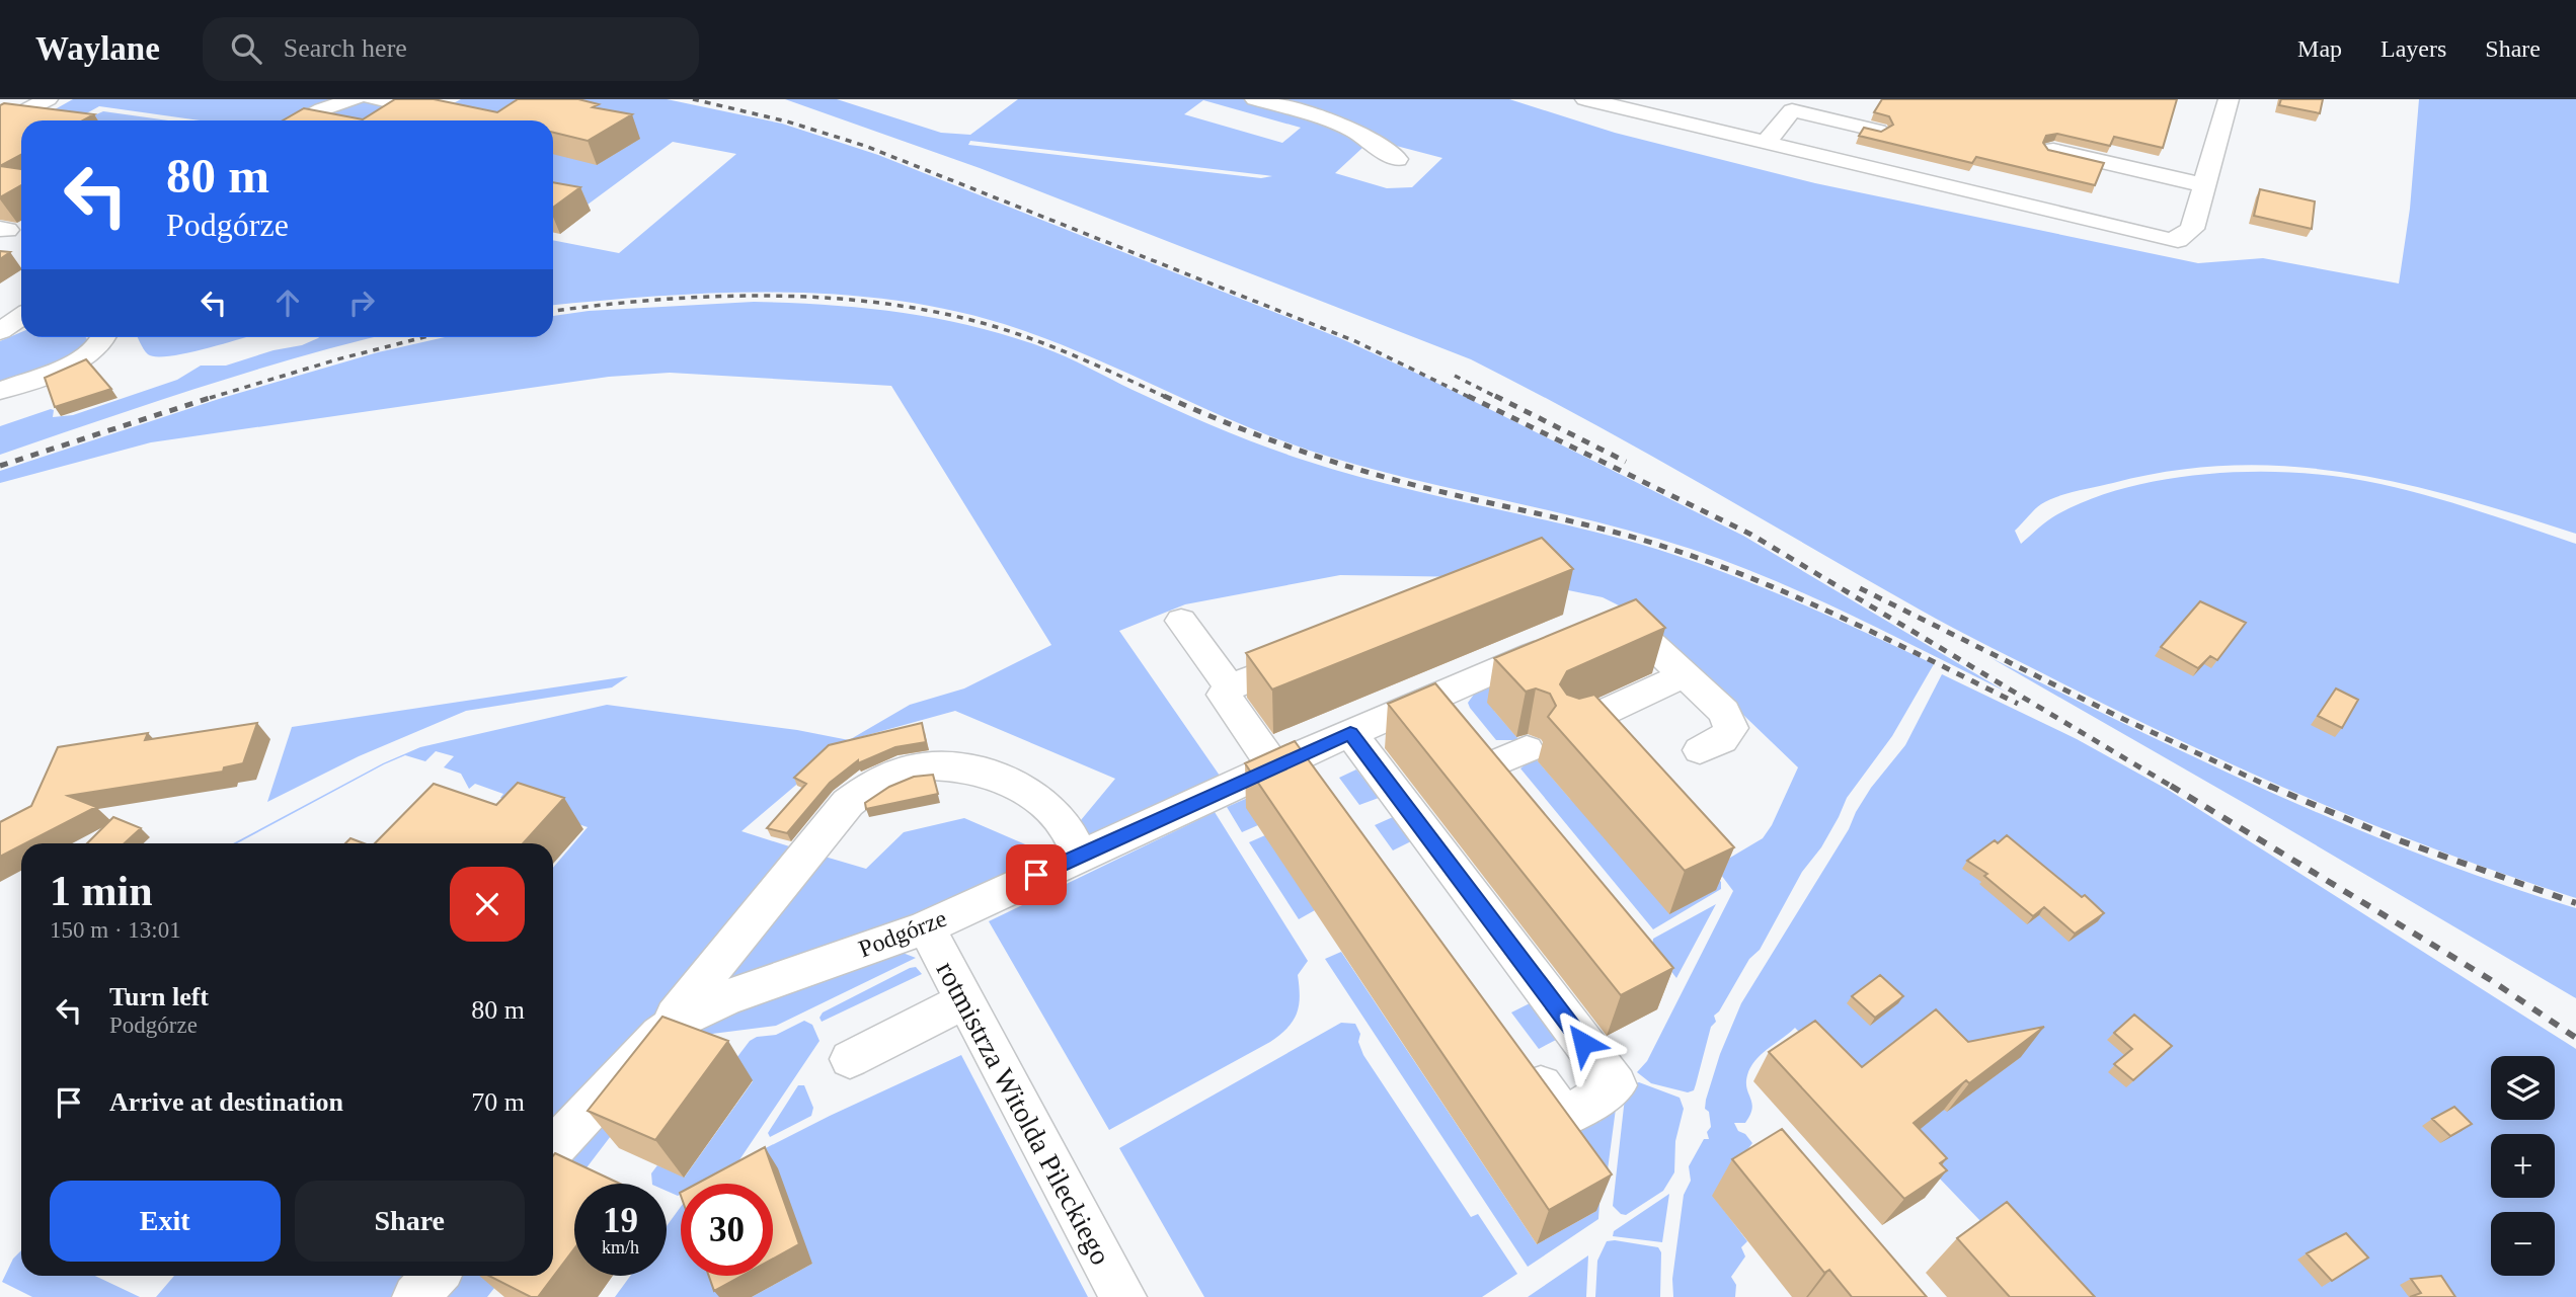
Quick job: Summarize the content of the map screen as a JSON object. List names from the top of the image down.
{
  "streets": {
    "street": ["Podgórze", "rotmistrza Witolda Pileckiego"]
  },
  "crossings": [
    ["Podgórze", "rotmistrza Witolda Pileckiego"]
  ],
  "page": {
    "header": "Waylane",
    "search": "Search here",
    "nav": ["Map", "Layers", "Share"],
    "turn": ["80 m", "Podgórze"],
    "heading": ["1 min", "150 m · 13:01"],
    "list": [
      {
        "name": "Turn left",
        "note": "Podgórze",
        "value": "80 m"
      },
      {
        "name": "Arrive at destination",
        "value": "70 m"
      }
    ],
    "map_buttons": ["+", "−"],
    "buttons": ["Exit", "Share"],
    "speed": "19 km/h",
    "limit": "30"
  }
}
